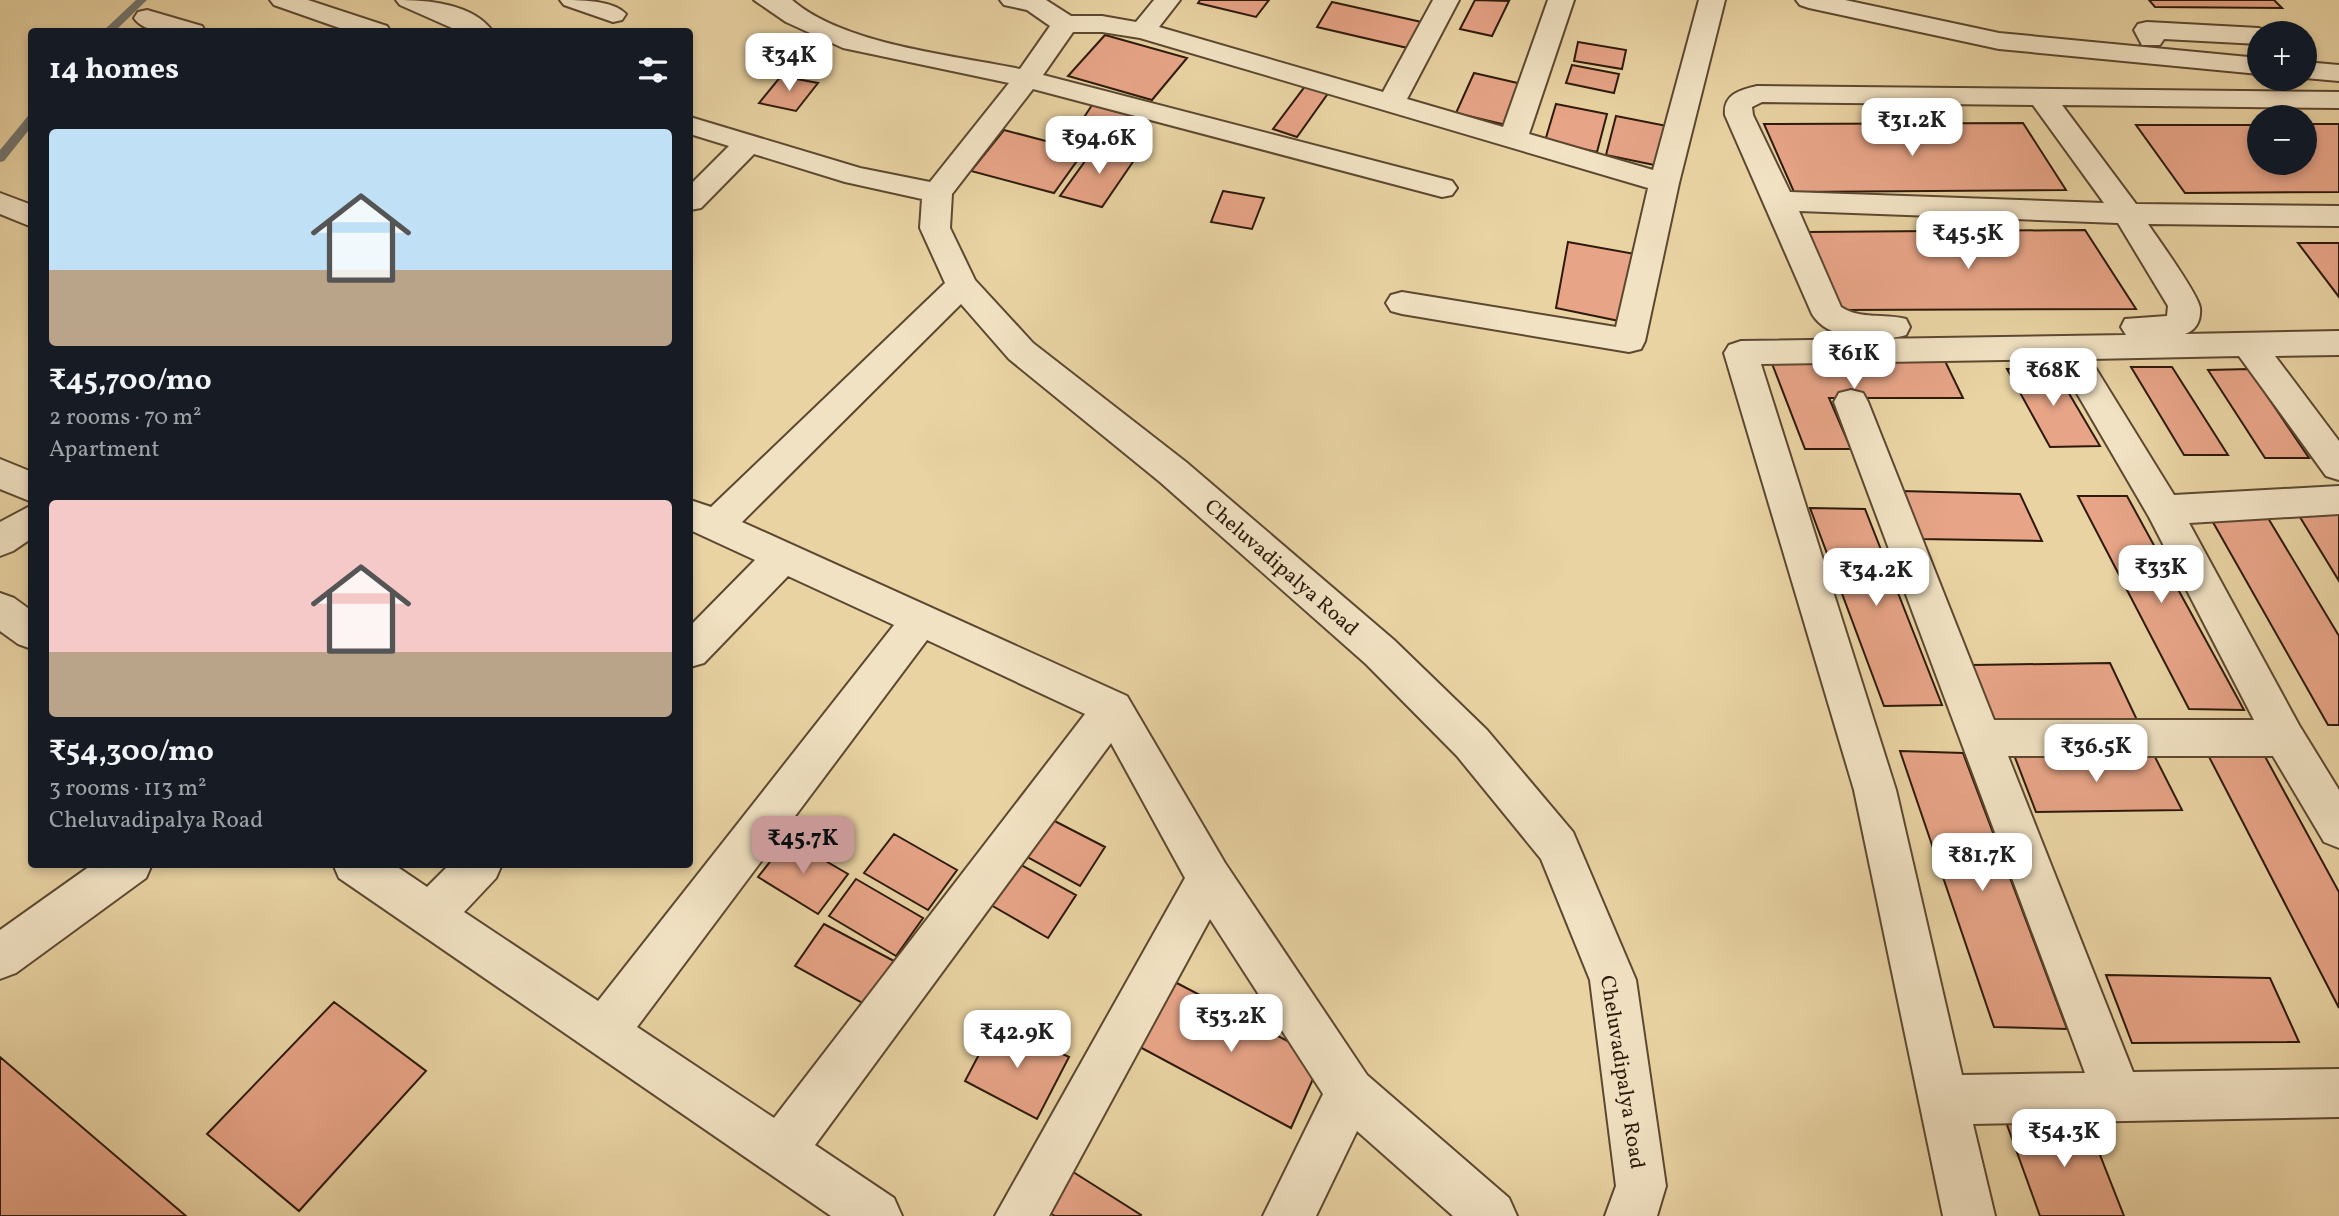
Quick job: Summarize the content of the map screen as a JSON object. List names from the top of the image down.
{
  "streets": {
    "street": ["Cheluvadipalya Road"]
  },
  "page": {
    "map_buttons": ["+", "−"],
    "heading": "14 homes",
    "price": [
      "₹34K",
      "₹31.2K",
      "₹94.6K",
      "₹45.5K",
      "₹61K",
      "₹68K",
      "₹33K",
      "₹34.2K",
      "₹36.5K",
      "₹45.7K",
      "₹81.7K",
      "₹53.2K",
      "₹42.9K",
      "₹54.3K"
    ],
    "list": [
      {
        "name": "₹45,700/mo",
        "note": "2 rooms · 70 m² · Apartment"
      },
      {
        "name": "₹54,300/mo",
        "note": "3 rooms · 113 m² · Cheluvadipalya Road"
      }
    ]
  }
}
